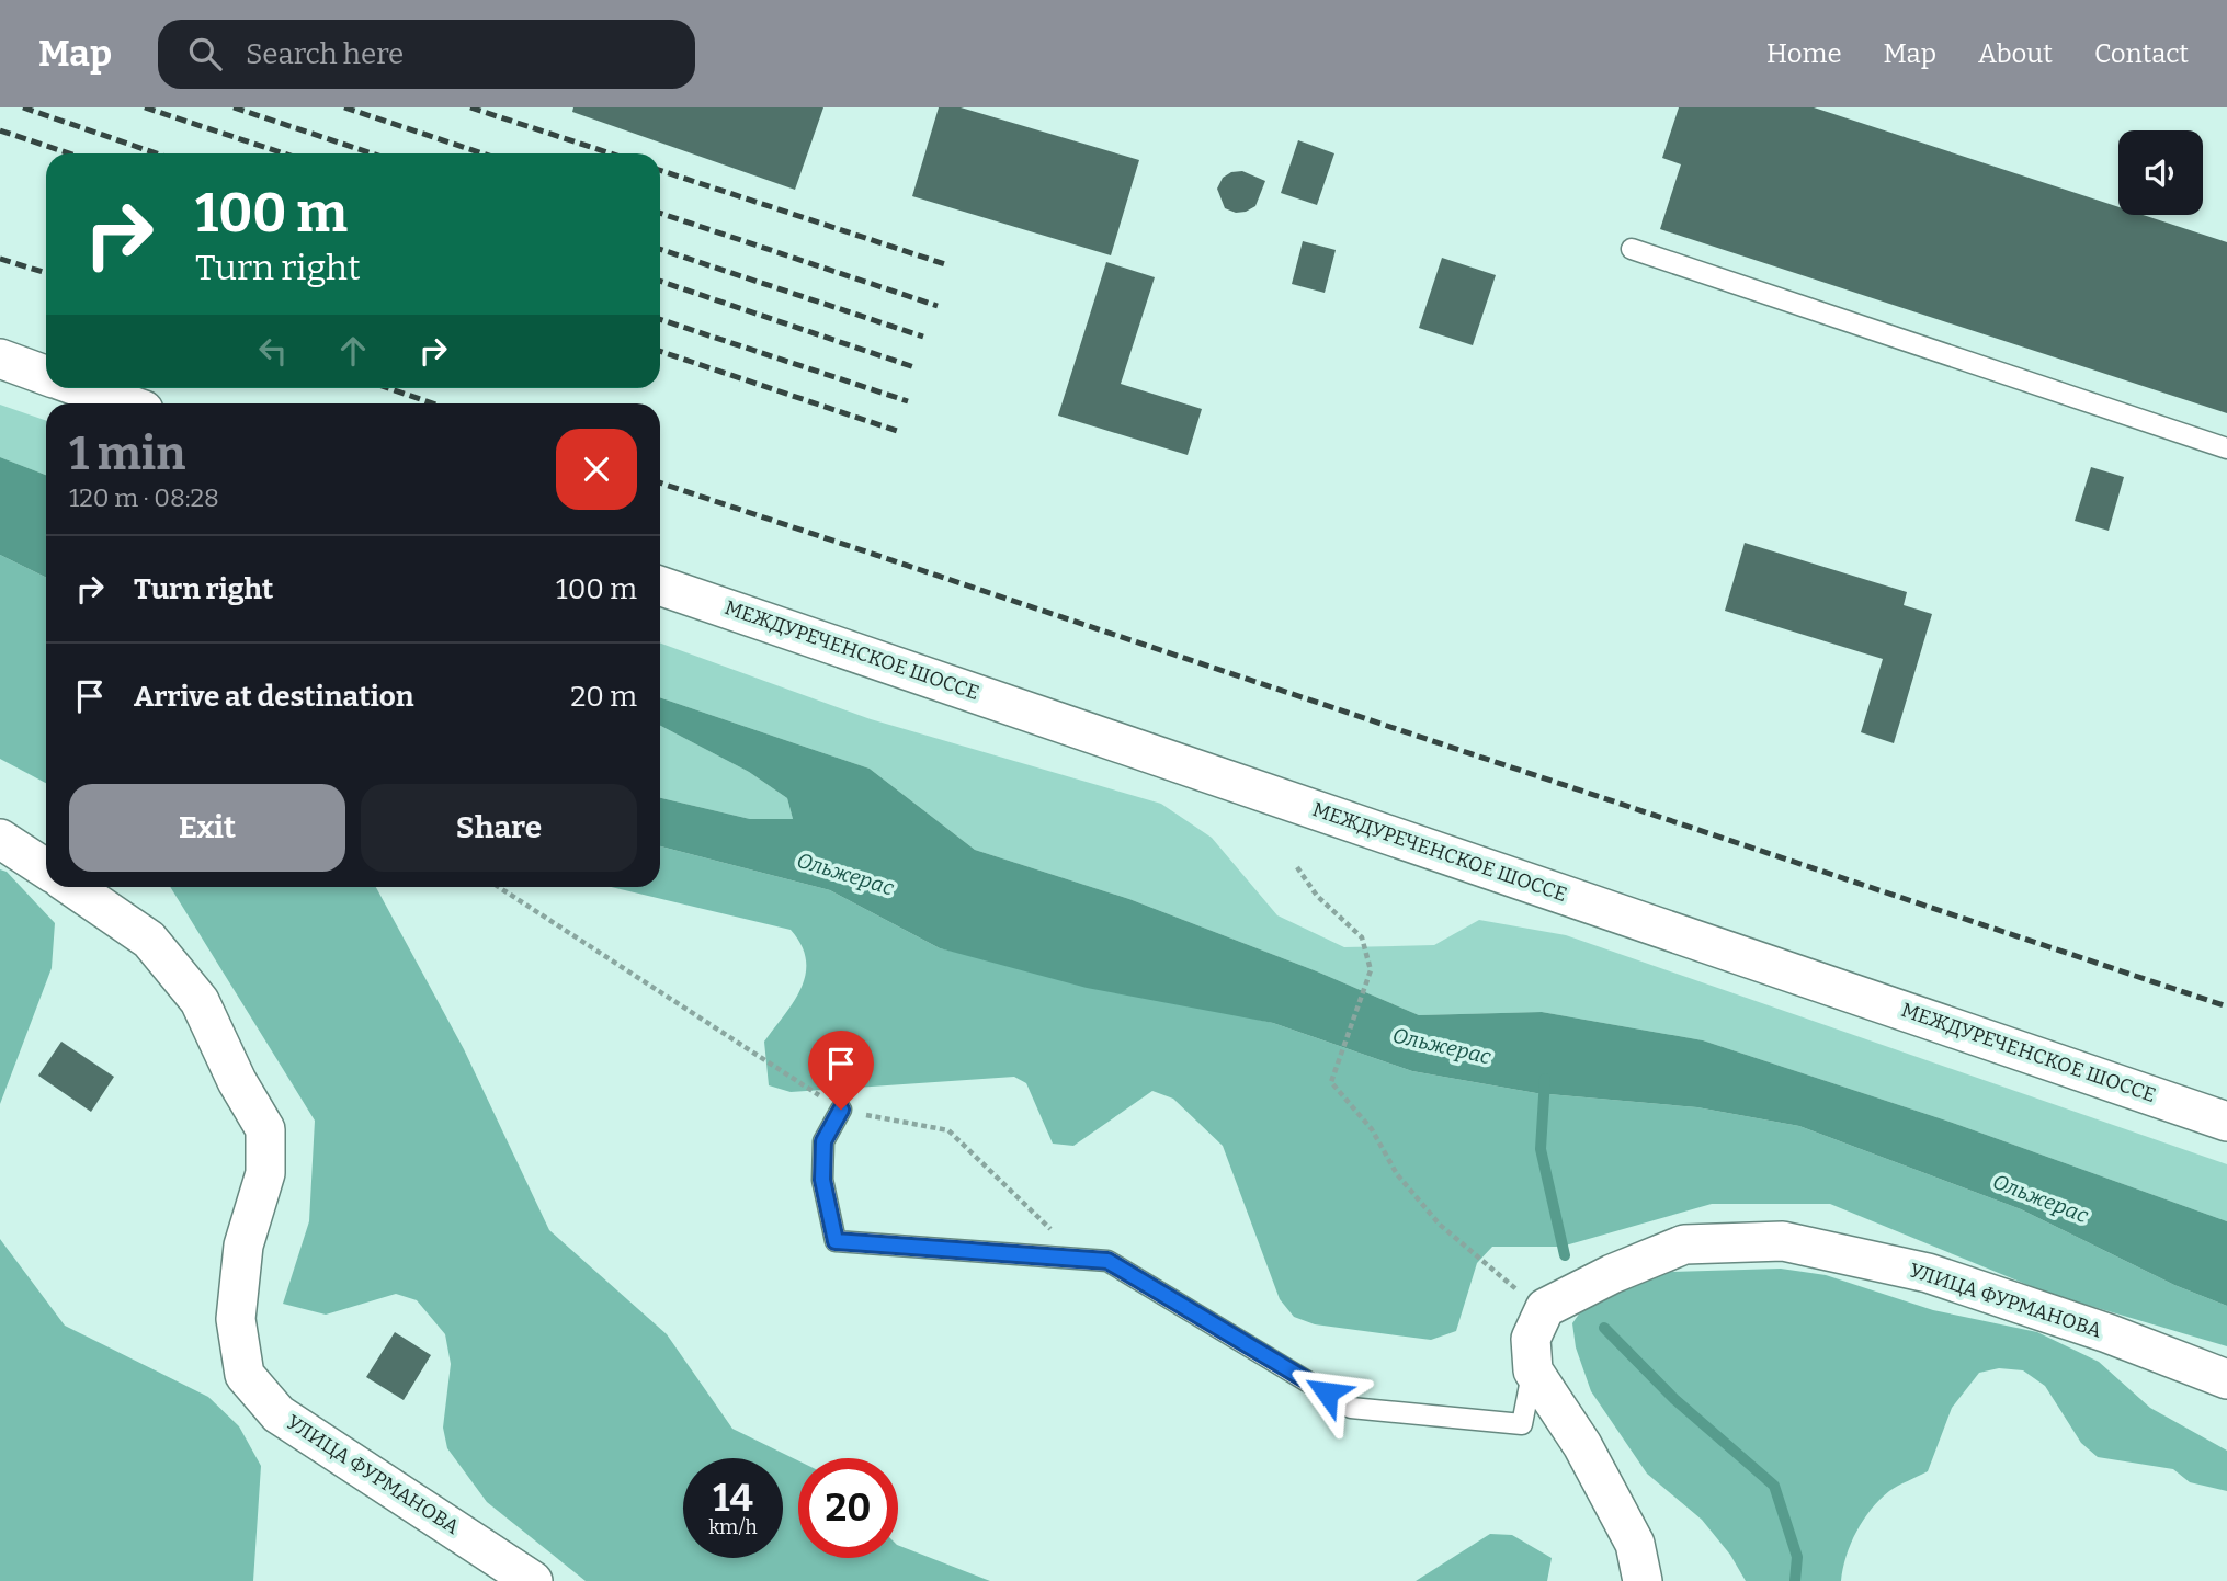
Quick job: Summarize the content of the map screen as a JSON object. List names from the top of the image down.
{
  "streets": {
    "street": ["МЕЖДУРЕЧЕНСКОЕ ШОССЕ", "УЛИЦА ФУРМАНОВА"]
  },
  "water": ["Ольжерас"],
  "page": {
    "header": "Map",
    "search": "Search here",
    "nav": [
      "Home",
      "Map",
      "About",
      "Contact"
    ],
    "turn": ["100 m", "Turn right"],
    "heading": ["1 min", "120 m · 08:28"],
    "list": [
      {
        "name": "Turn right",
        "value": "100 m"
      },
      {
        "name": "Arrive at destination",
        "value": "20 m"
      }
    ],
    "buttons": ["Exit", "Share"],
    "speed": "14 km/h",
    "limit": "20"
  }
}
